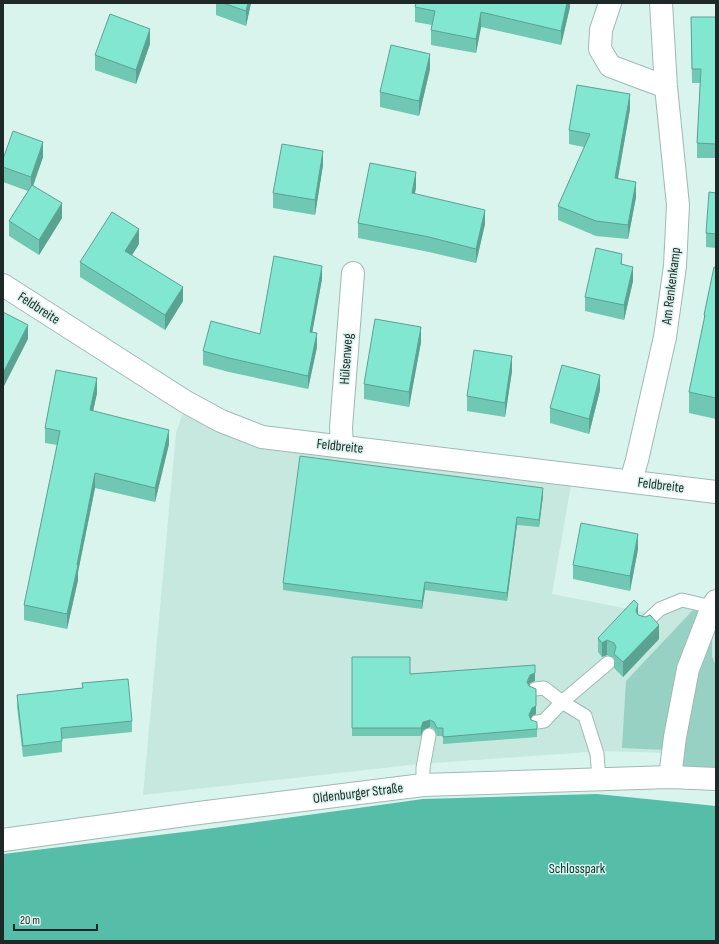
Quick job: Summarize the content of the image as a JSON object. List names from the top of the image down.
{
  "streets": {
    "street": [
      "Am Renkenkamp",
      "Feldbreite",
      "Hülsenweg",
      "Oldenburger Straße"
    ]
  },
  "crossings": [
    ["Am Renkenkamp", "Feldbreite"],
    ["Feldbreite", "Hülsenweg"]
  ],
  "parks": ["Schlosspark"],
  "scale_bar": "20 m"
}
